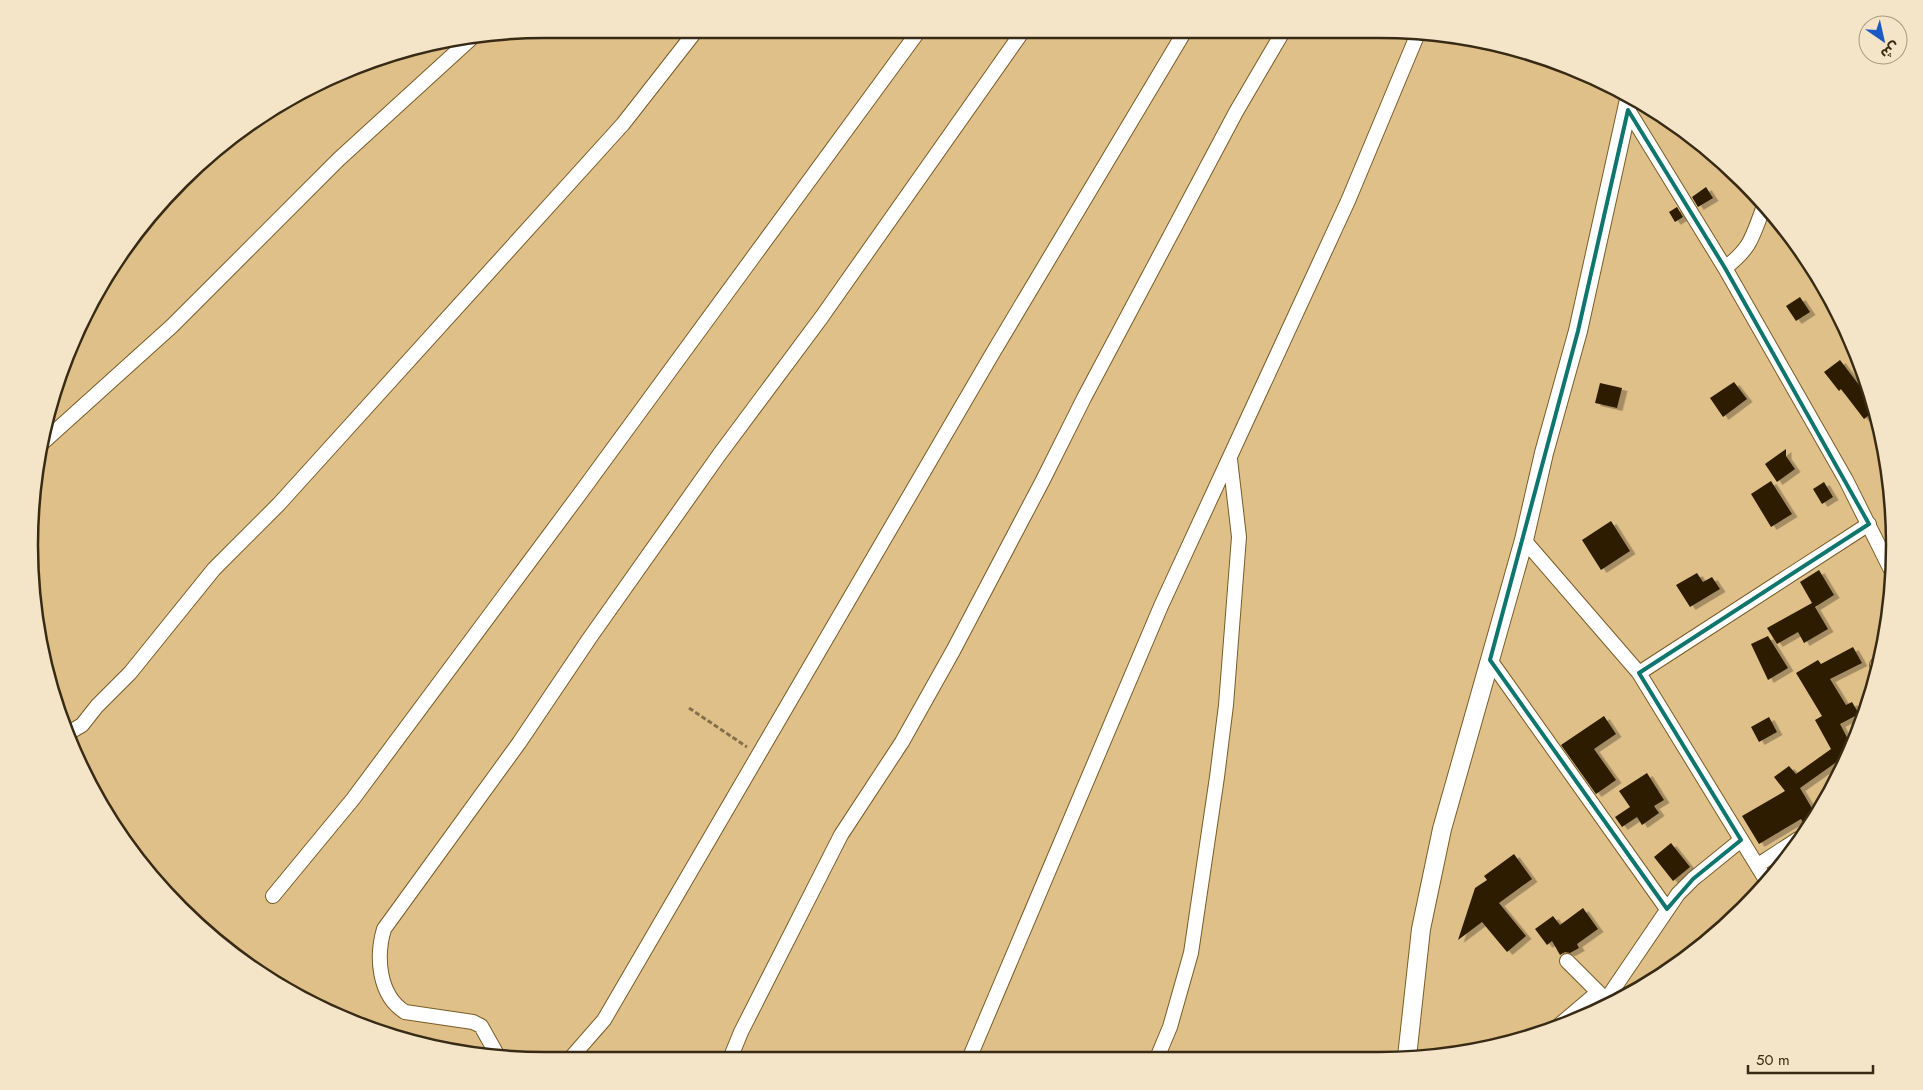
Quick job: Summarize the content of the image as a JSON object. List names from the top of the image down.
{
  "scale_bar": "50 m",
  "north": "bottom right"
}
